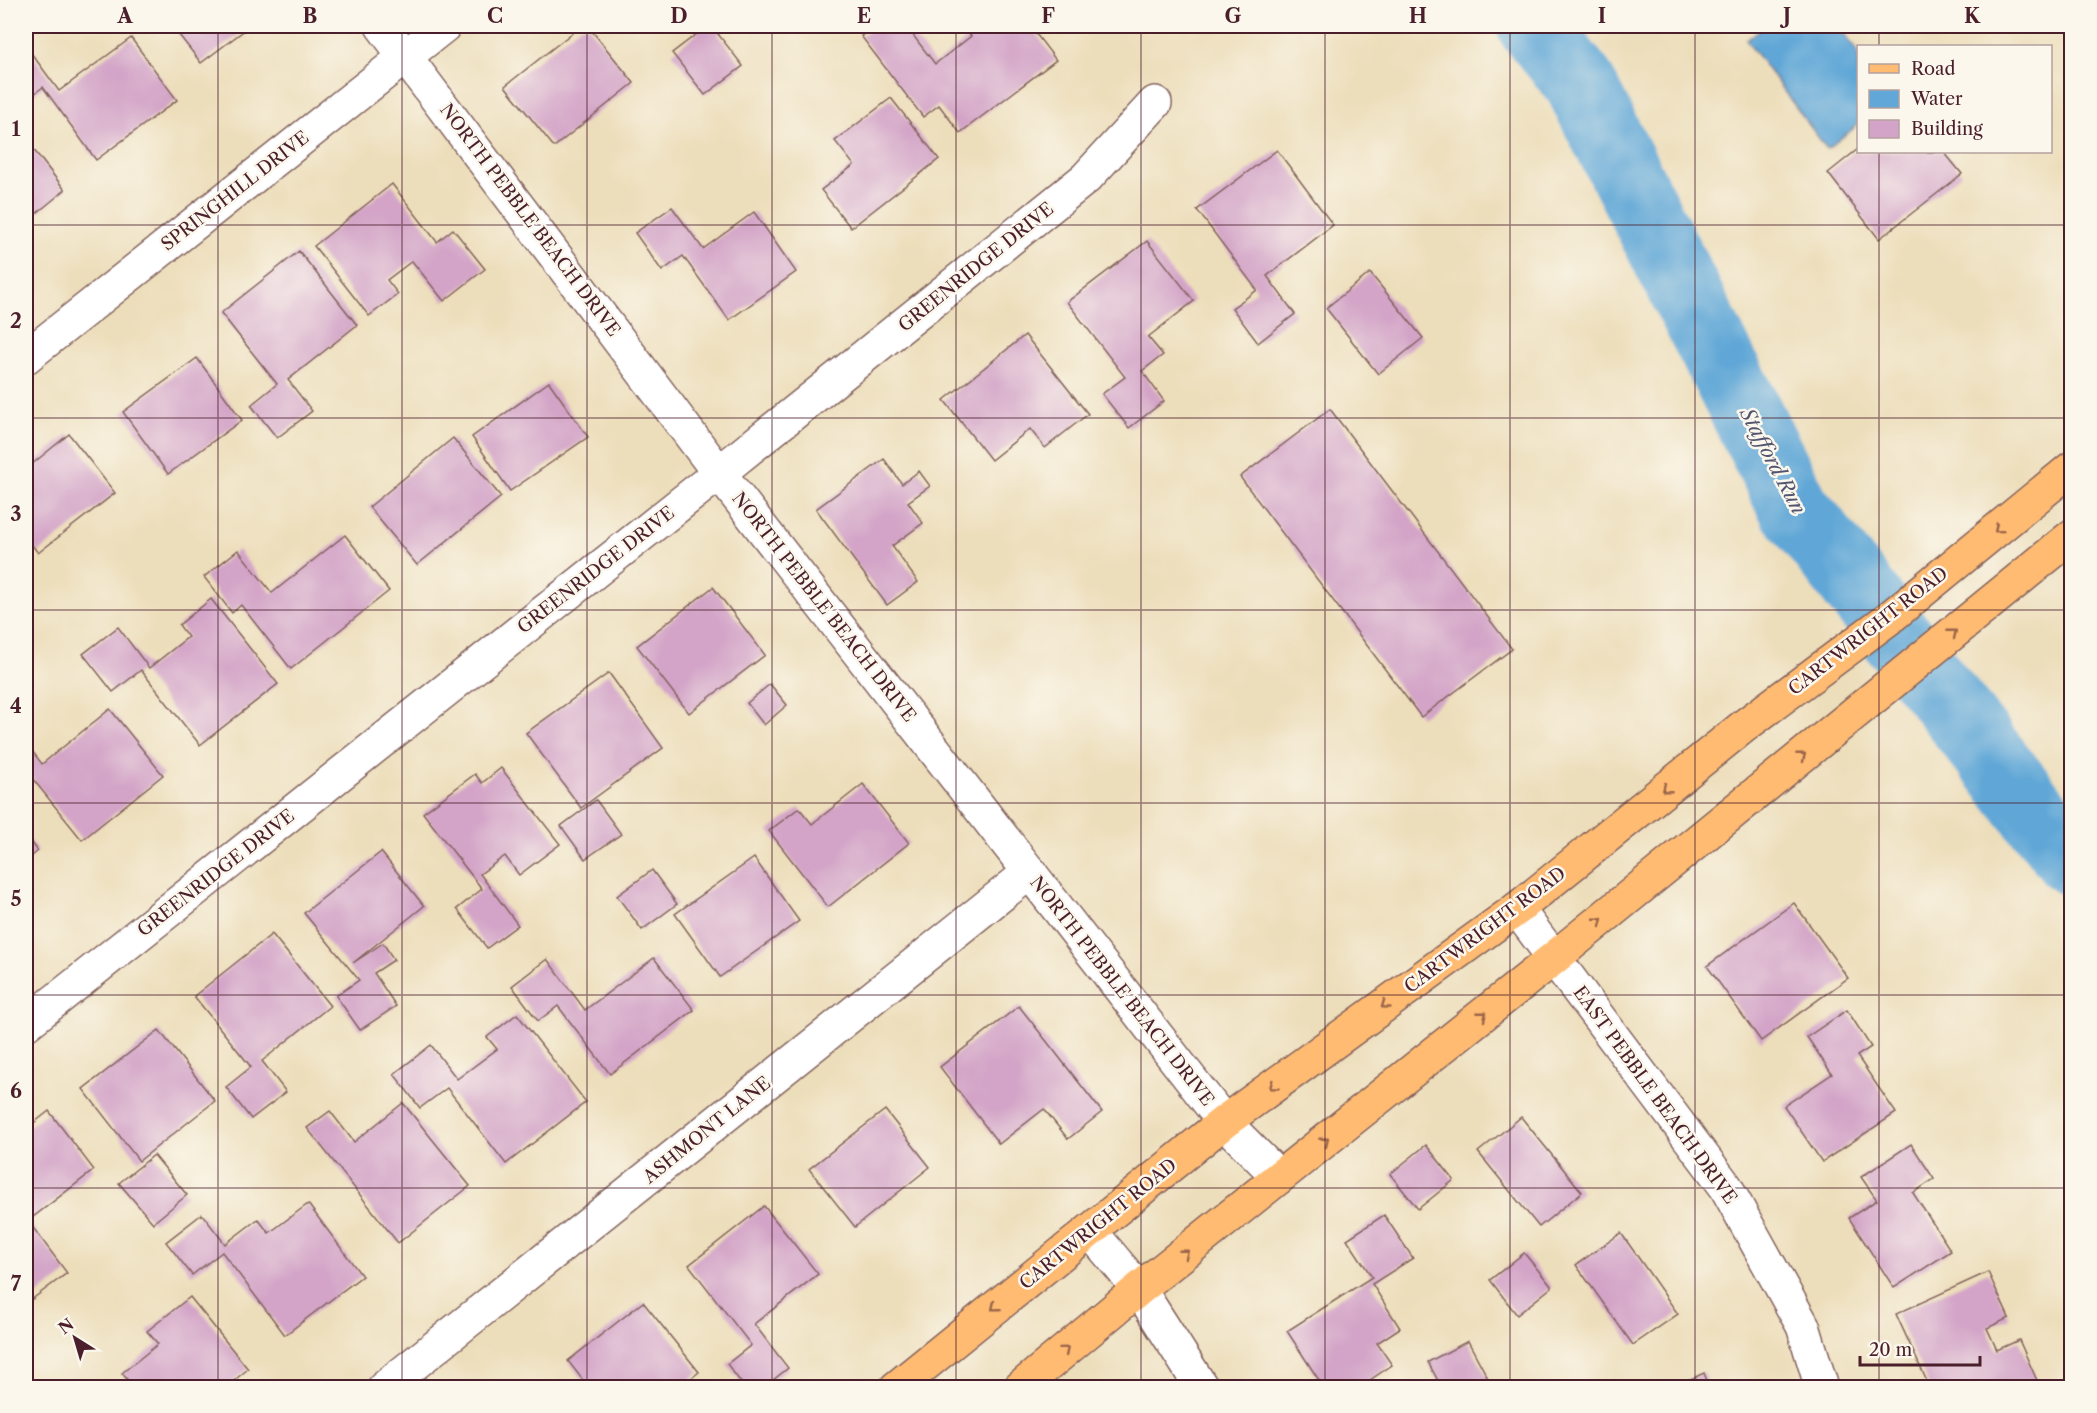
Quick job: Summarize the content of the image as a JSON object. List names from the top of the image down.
{
  "streets": {
    "main road": ["CARTWRIGHT ROAD"],
    "street": [
      "SPRINGHILL DRIVE",
      "NORTH PEBBLE BEACH DRIVE",
      "GREENRIDGE DRIVE",
      "EAST PEBBLE BEACH DRIVE",
      "ASHMONT LANE"
    ]
  },
  "crossings": [
    ["SPRINGHILL DRIVE", "NORTH PEBBLE BEACH DRIVE"],
    ["NORTH PEBBLE BEACH DRIVE", "GREENRIDGE DRIVE"],
    ["NORTH PEBBLE BEACH DRIVE", "CARTWRIGHT ROAD"],
    ["NORTH PEBBLE BEACH DRIVE", "ASHMONT LANE"],
    ["CARTWRIGHT ROAD", "EAST PEBBLE BEACH DRIVE"]
  ],
  "water": ["Stafford Run"],
  "legend": ["Road", "Water", "Building"],
  "scale_bar": "20 m",
  "north": "top left",
  "grid": {
    "columns": [
      "A",
      "B",
      "C",
      "D",
      "E",
      "F",
      "G",
      "H",
      "I",
      "J",
      "K"
    ],
    "rows": [
      "1",
      "2",
      "3",
      "4",
      "5",
      "6",
      "7"
    ]
  }
}
